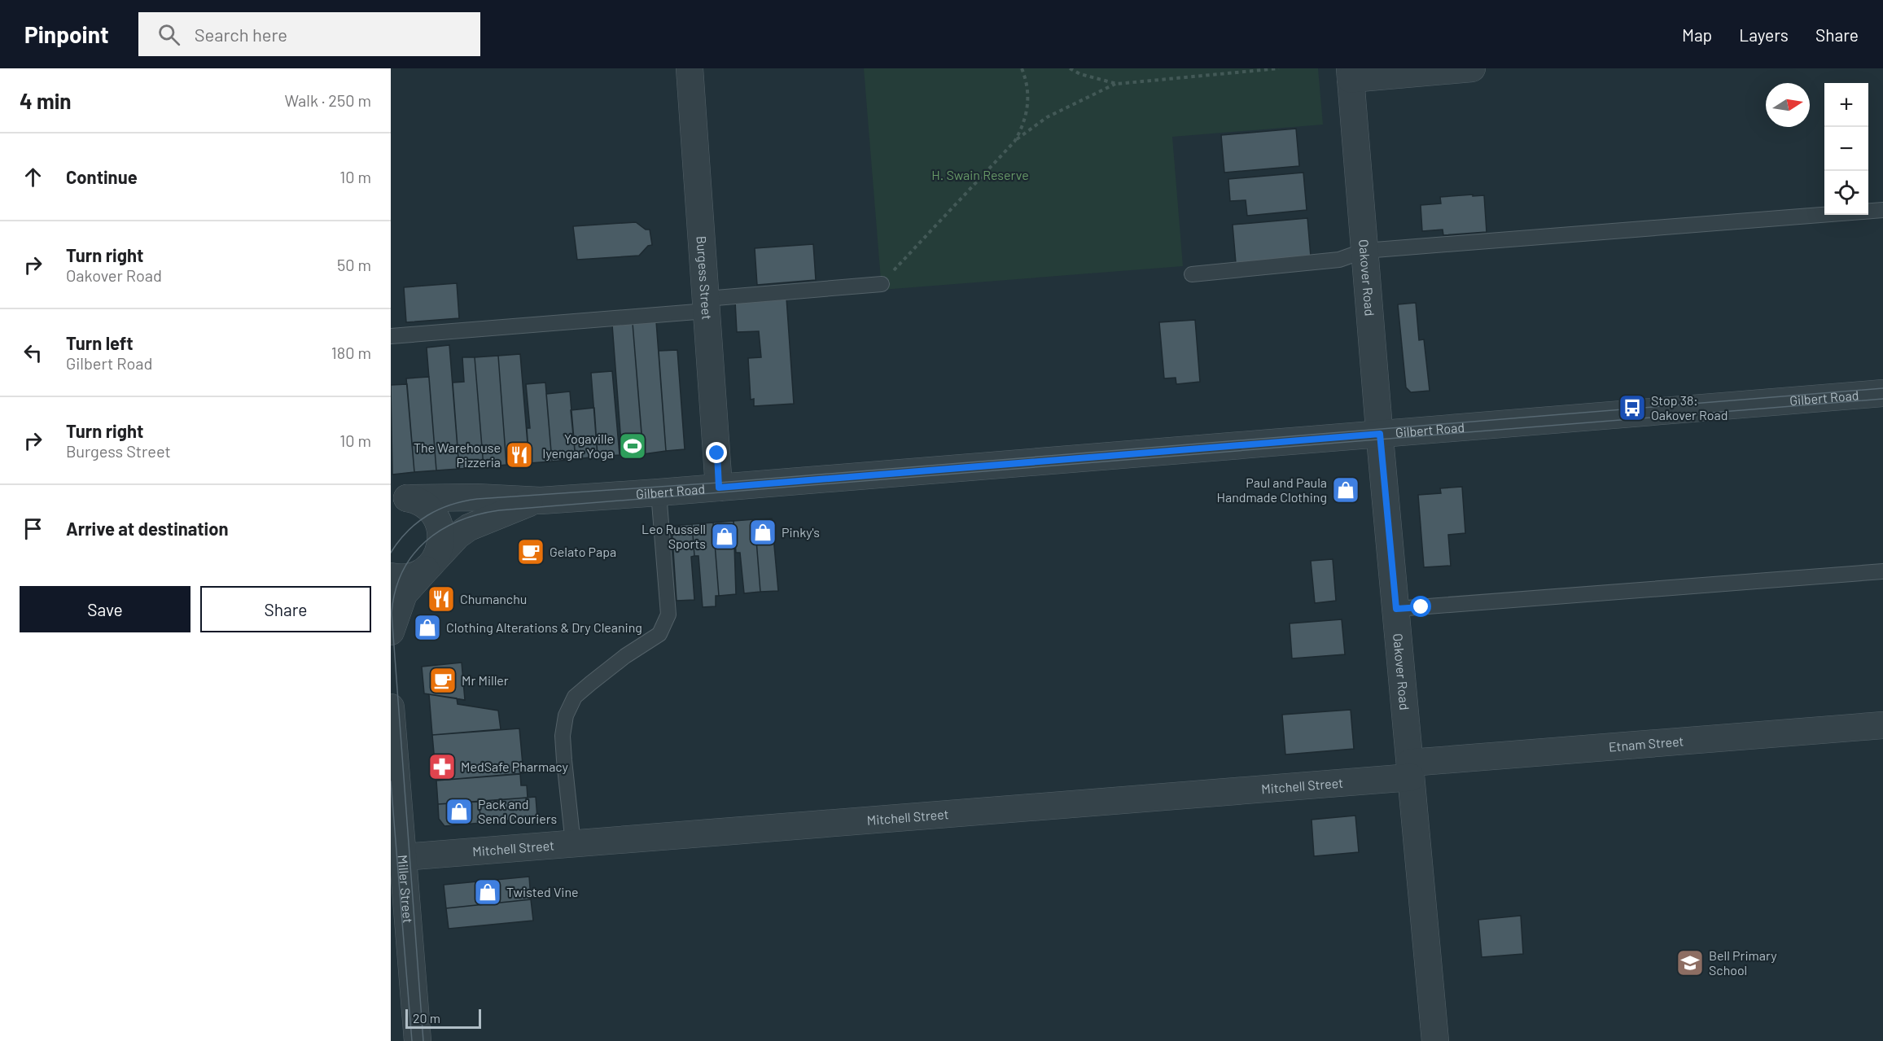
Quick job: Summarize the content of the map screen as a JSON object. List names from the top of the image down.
{
  "streets": {
    "street": [
      "Oakover Road",
      "Burgess Street",
      "Gilbert Road",
      "Etnam Street",
      "Mitchell Street",
      "Miller Street"
    ]
  },
  "crossings": [
    ["Oakover Road", "Gilbert Road"],
    ["Oakover Road", "Etnam Street"],
    ["Oakover Road", "Mitchell Street"],
    ["Burgess Street", "Gilbert Road"],
    ["Etnam Street", "Mitchell Street"],
    ["Mitchell Street", "Miller Street"]
  ],
  "parks": ["H. Swain Reserve"],
  "places": {
    "bus stop": ["Stop 38: Oakover Road"],
    "sports": ["Yogaville Iyengar Yoga"],
    "restaurant": ["The Warehouse Pizzeria", "Chumanchu"],
    "shop": [
      "Paul and Paula Handmade Clothing",
      "Pinky's",
      "Leo Russell Sports",
      "Clothing Alterations & Dry Cleaning",
      "Pack and Send Couriers",
      "Twisted Vine"
    ],
    "cafe": ["Gelato Papa", "Mr Miller"],
    "pharmacy": ["MedSafe Pharmacy"],
    "school or university": ["Bell Primary School"]
  },
  "scale_bar": "20 m",
  "north": "right",
  "page": {
    "header": "Pinpoint",
    "search": "Search here",
    "nav": ["Map", "Layers", "Share"],
    "heading": ["4 min", "Walk · 250 m"],
    "map_buttons": ["+", "−"],
    "list": [
      ["Continue", "10 m"],
      ["Turn right", "Oakover Road", "50 m"],
      ["Turn left", "Gilbert Road", "180 m"],
      ["Turn right", "Burgess Street", "10 m"],
      "Arrive at destination"
    ],
    "buttons": ["Save", "Share"],
    "scale": "20 m"
  }
}
